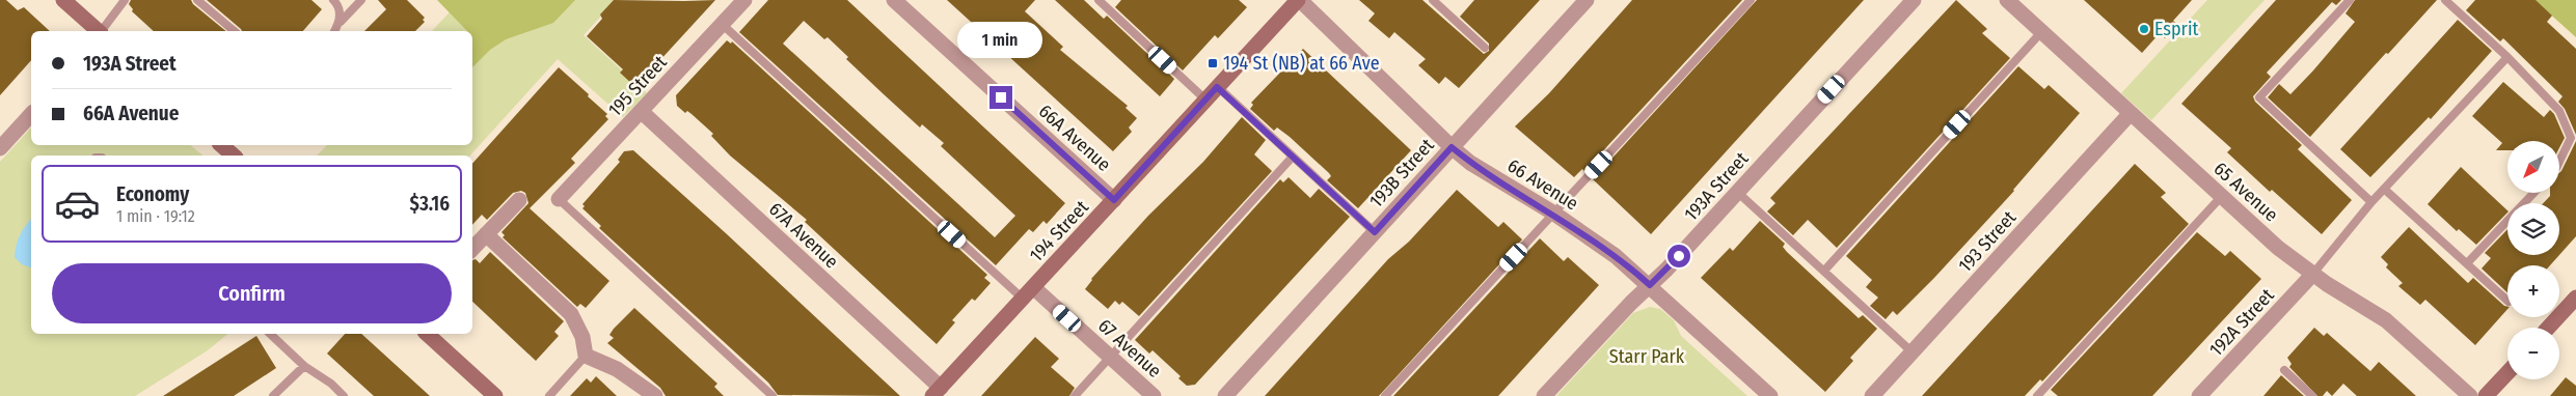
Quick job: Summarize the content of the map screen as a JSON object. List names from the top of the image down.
{
  "streets": {
    "street": [
      "195 Street",
      "66A Avenue",
      "193B Street",
      "66 Avenue",
      "193A Street",
      "65 Avenue",
      "194 Street",
      "67A Avenue",
      "193 Street",
      "192A Street",
      "67 Avenue"
    ]
  },
  "crossings": [
    ["195 Street", "67A Avenue"],
    ["66A Avenue", "194 Street"],
    ["193B Street", "66 Avenue"],
    ["66 Avenue", "193A Street"],
    ["66 Avenue", "194 Street"],
    ["65 Avenue", "193 Street"],
    ["65 Avenue", "192A Street"],
    ["194 Street", "67A Avenue"],
    ["194 Street", "67 Avenue"]
  ],
  "parks": ["Starr Park"],
  "places": {
    "other": ["Esprit"],
    "transit": ["194 St (NB) at 66 Ave"]
  },
  "north": "bottom left",
  "page": {
    "bubble": "1 min",
    "banner": ["193A Street", "66A Avenue"],
    "map_buttons": ["+", "−"],
    "list": [
      {
        "name": "Economy",
        "note": "1 min · 19:12",
        "value": "$3.16"
      }
    ],
    "buttons": "Confirm"
  }
}
